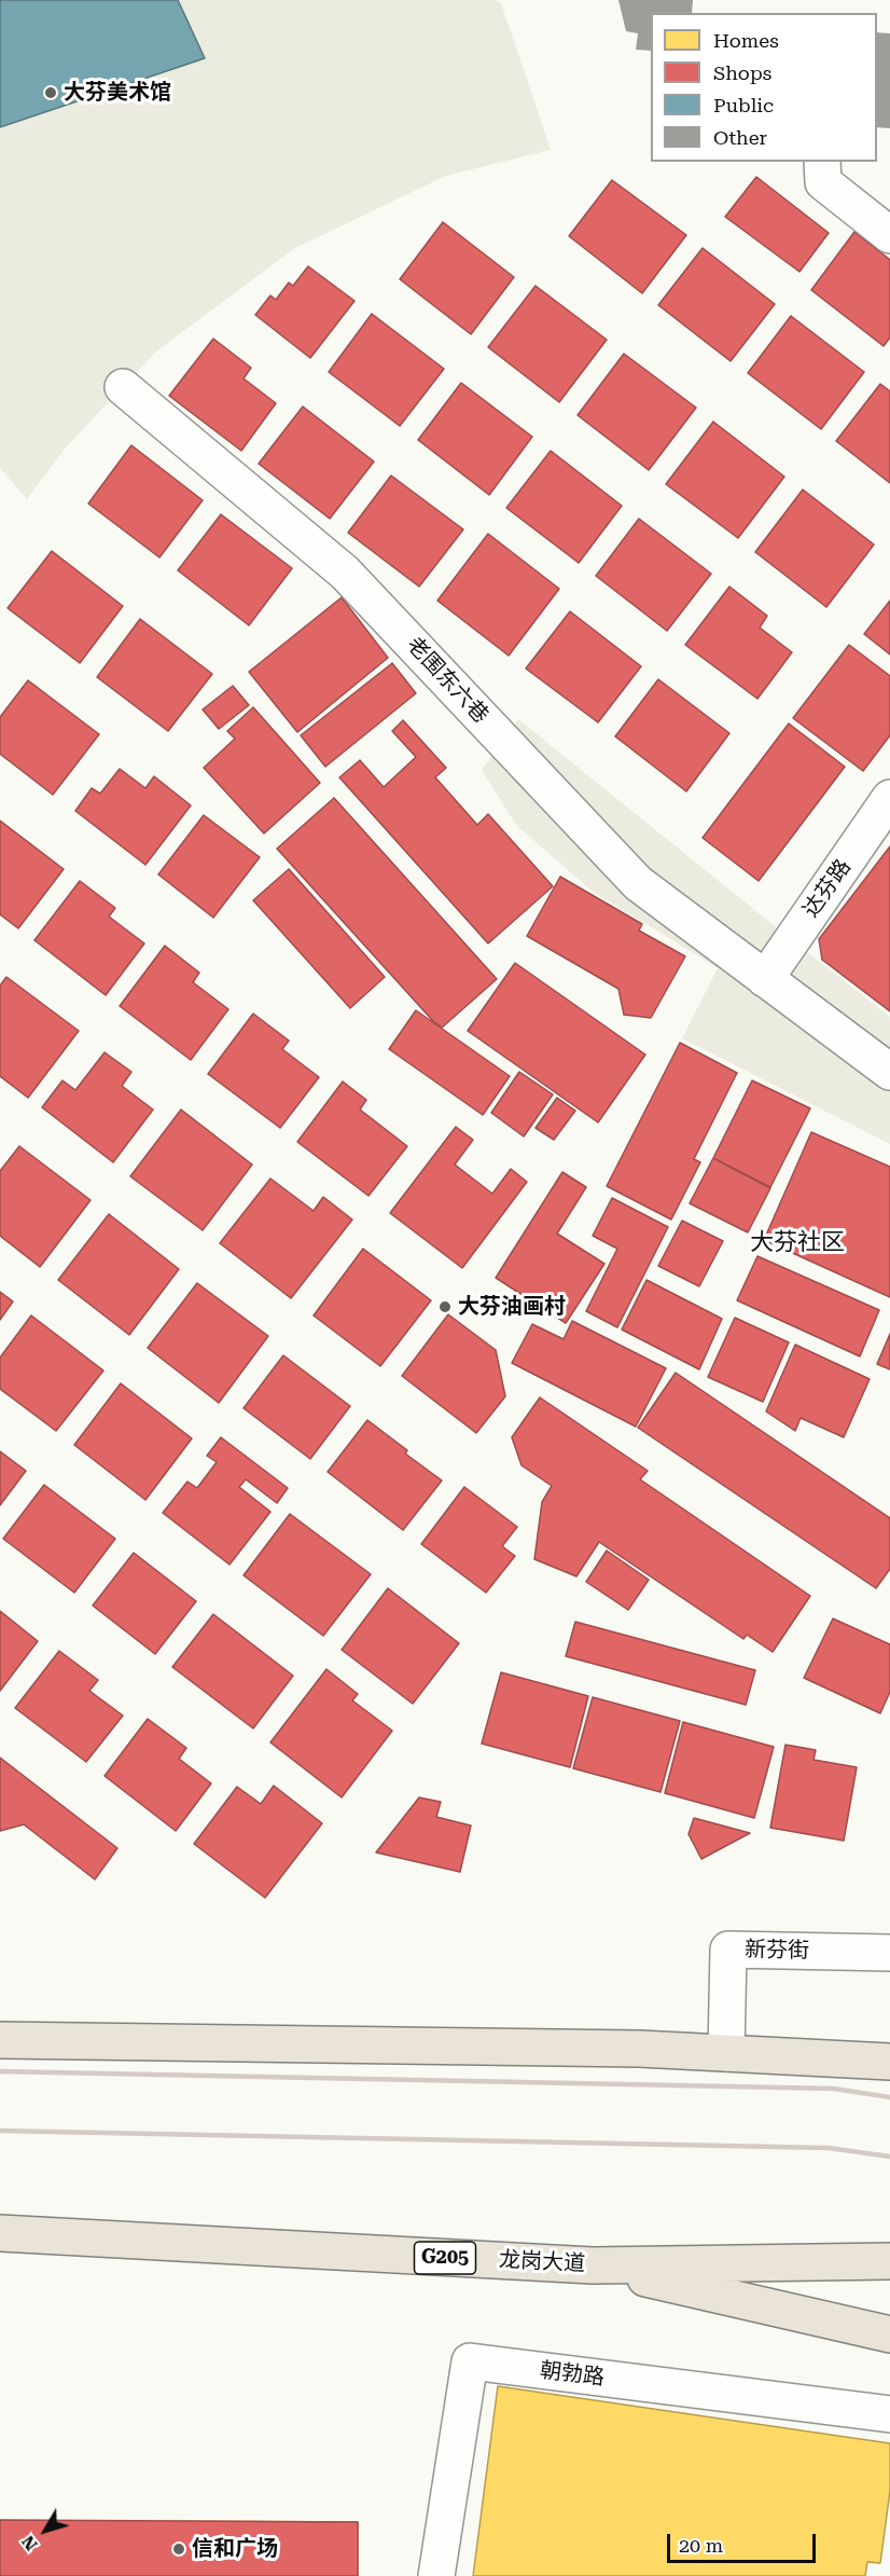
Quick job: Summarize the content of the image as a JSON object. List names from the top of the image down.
{
  "streets": {
    "highway": ["G205", "龙岗大道"],
    "street": [
      "老围东六巷",
      "达芬路",
      "新芬街",
      "朝勃路"
    ]
  },
  "crossings": [
    ["老围东六巷", "达芬路"]
  ],
  "districts": ["大芬社区"],
  "places": ["大芬美术馆", "大芬油画村", "信和广场"],
  "legend": [
    "Homes",
    "Shops",
    "Public",
    "Other"
  ],
  "scale_bar": "20 m",
  "north": "bottom left"
}
